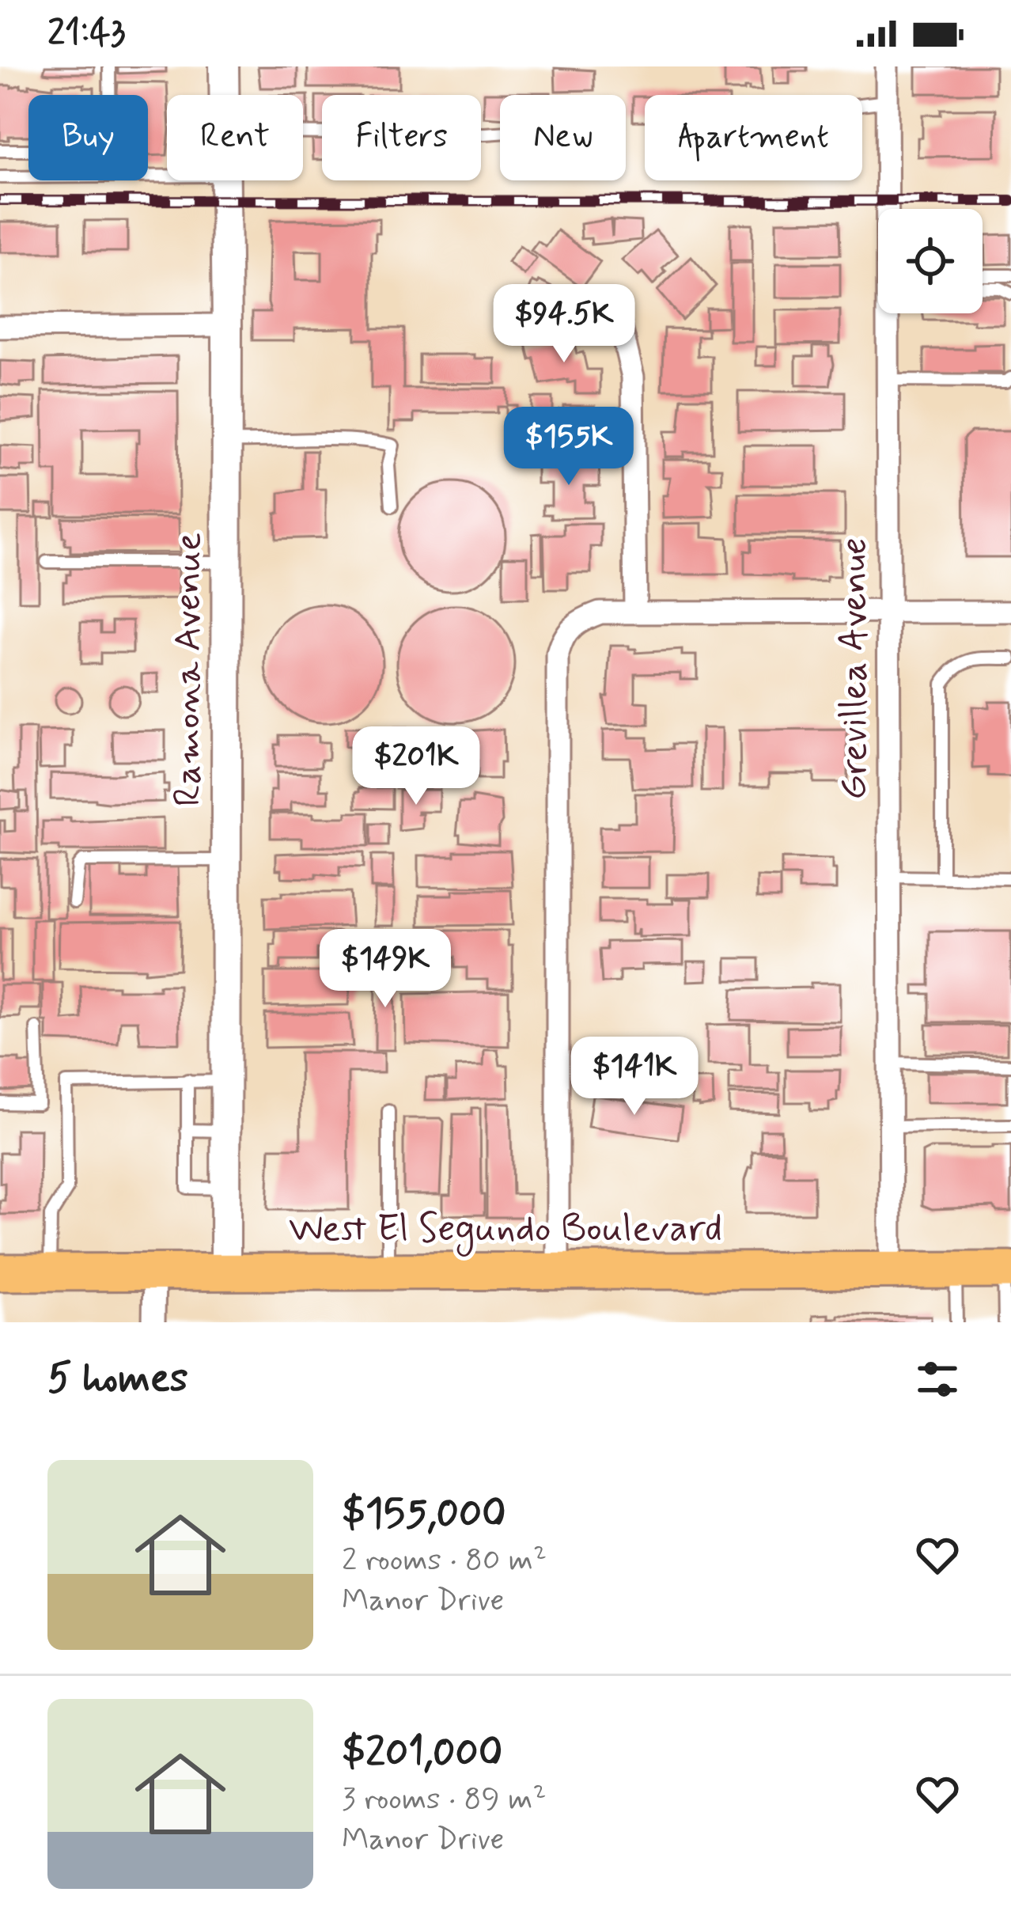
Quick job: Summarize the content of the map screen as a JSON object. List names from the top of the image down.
{
  "streets": {
    "main road": ["West El Segundo Boulevard"],
    "street": ["Grevillea Avenue", "Ramona Avenue"]
  },
  "crossings": [
    ["Grevillea Avenue", "West El Segundo Boulevard"],
    ["Ramona Avenue", "West El Segundo Boulevard"]
  ],
  "page": {
    "status": "21:43",
    "chip": [
      "Buy",
      "Rent",
      "Filters",
      "New",
      "Apartment"
    ],
    "price": [
      "$94.5K",
      "$155K",
      "$201K",
      "$149K",
      "$141K"
    ],
    "heading": "5 homes",
    "list": [
      {
        "name": "$155,000",
        "note": "2 rooms · 80 m² · Manor Drive"
      },
      {
        "name": "$201,000",
        "note": "3 rooms · 89 m² · Manor Drive"
      }
    ]
  }
}
